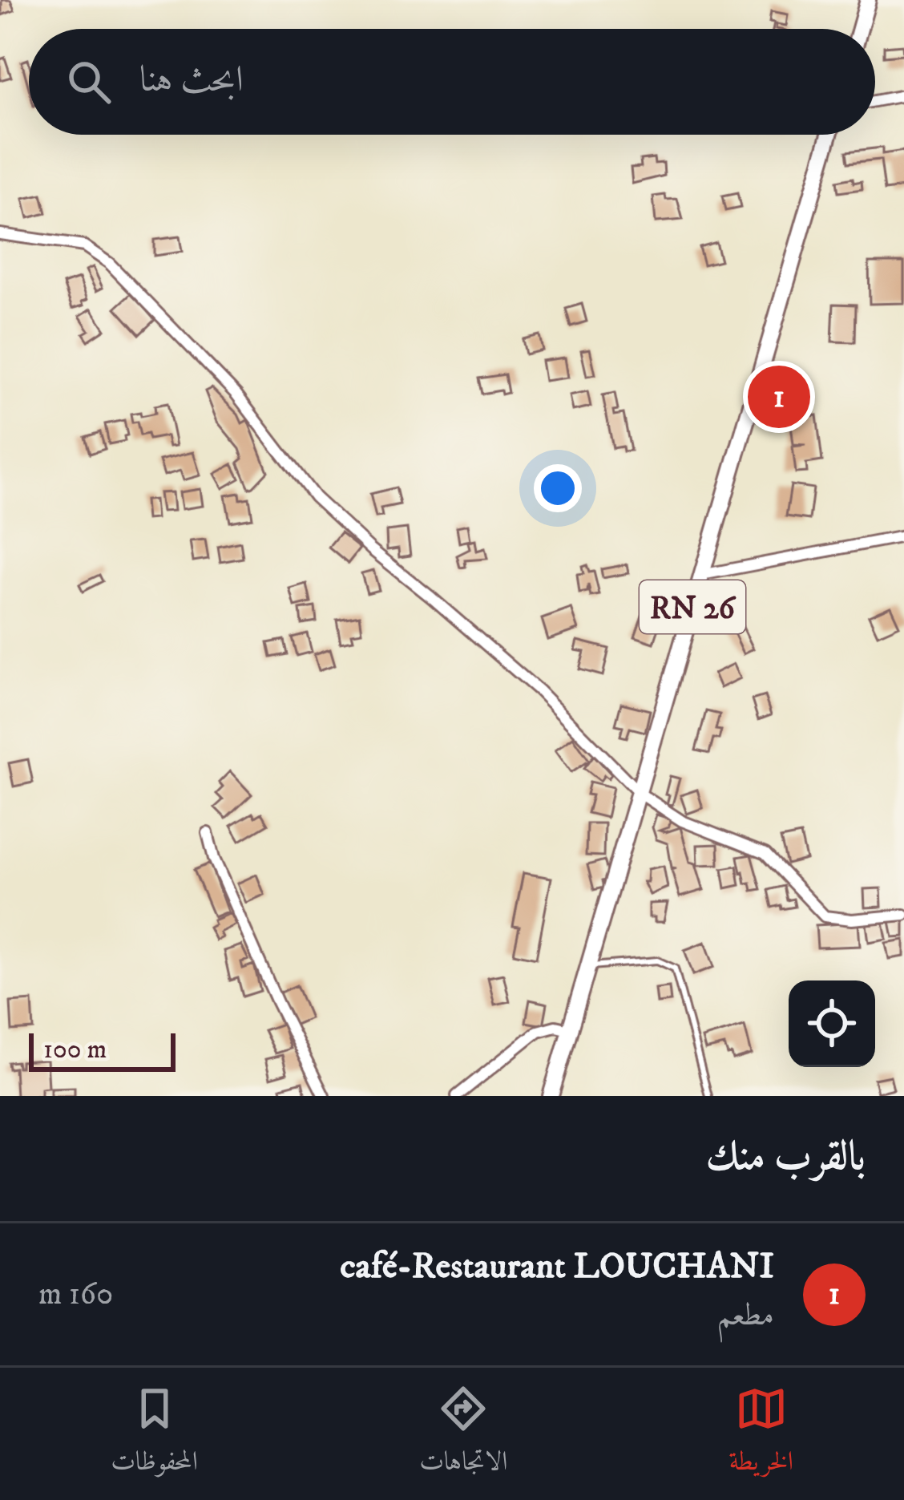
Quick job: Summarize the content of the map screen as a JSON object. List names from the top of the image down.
{
  "streets": {
    "main road": ["RN 26"]
  },
  "scale_bar": "100 m",
  "page": {
    "search": "ابحث هنا",
    "pins": "1",
    "scale": "100 m",
    "heading": "بالقرب منك",
    "list": [
      {
        "mark": "1",
        "name": "café-Restaurant LOUCHANI",
        "note": "مطعم",
        "value": "160 m"
      }
    ],
    "nav": ["الخريطة", "الاتجاهات", "المحفوظات"]
  }
}
